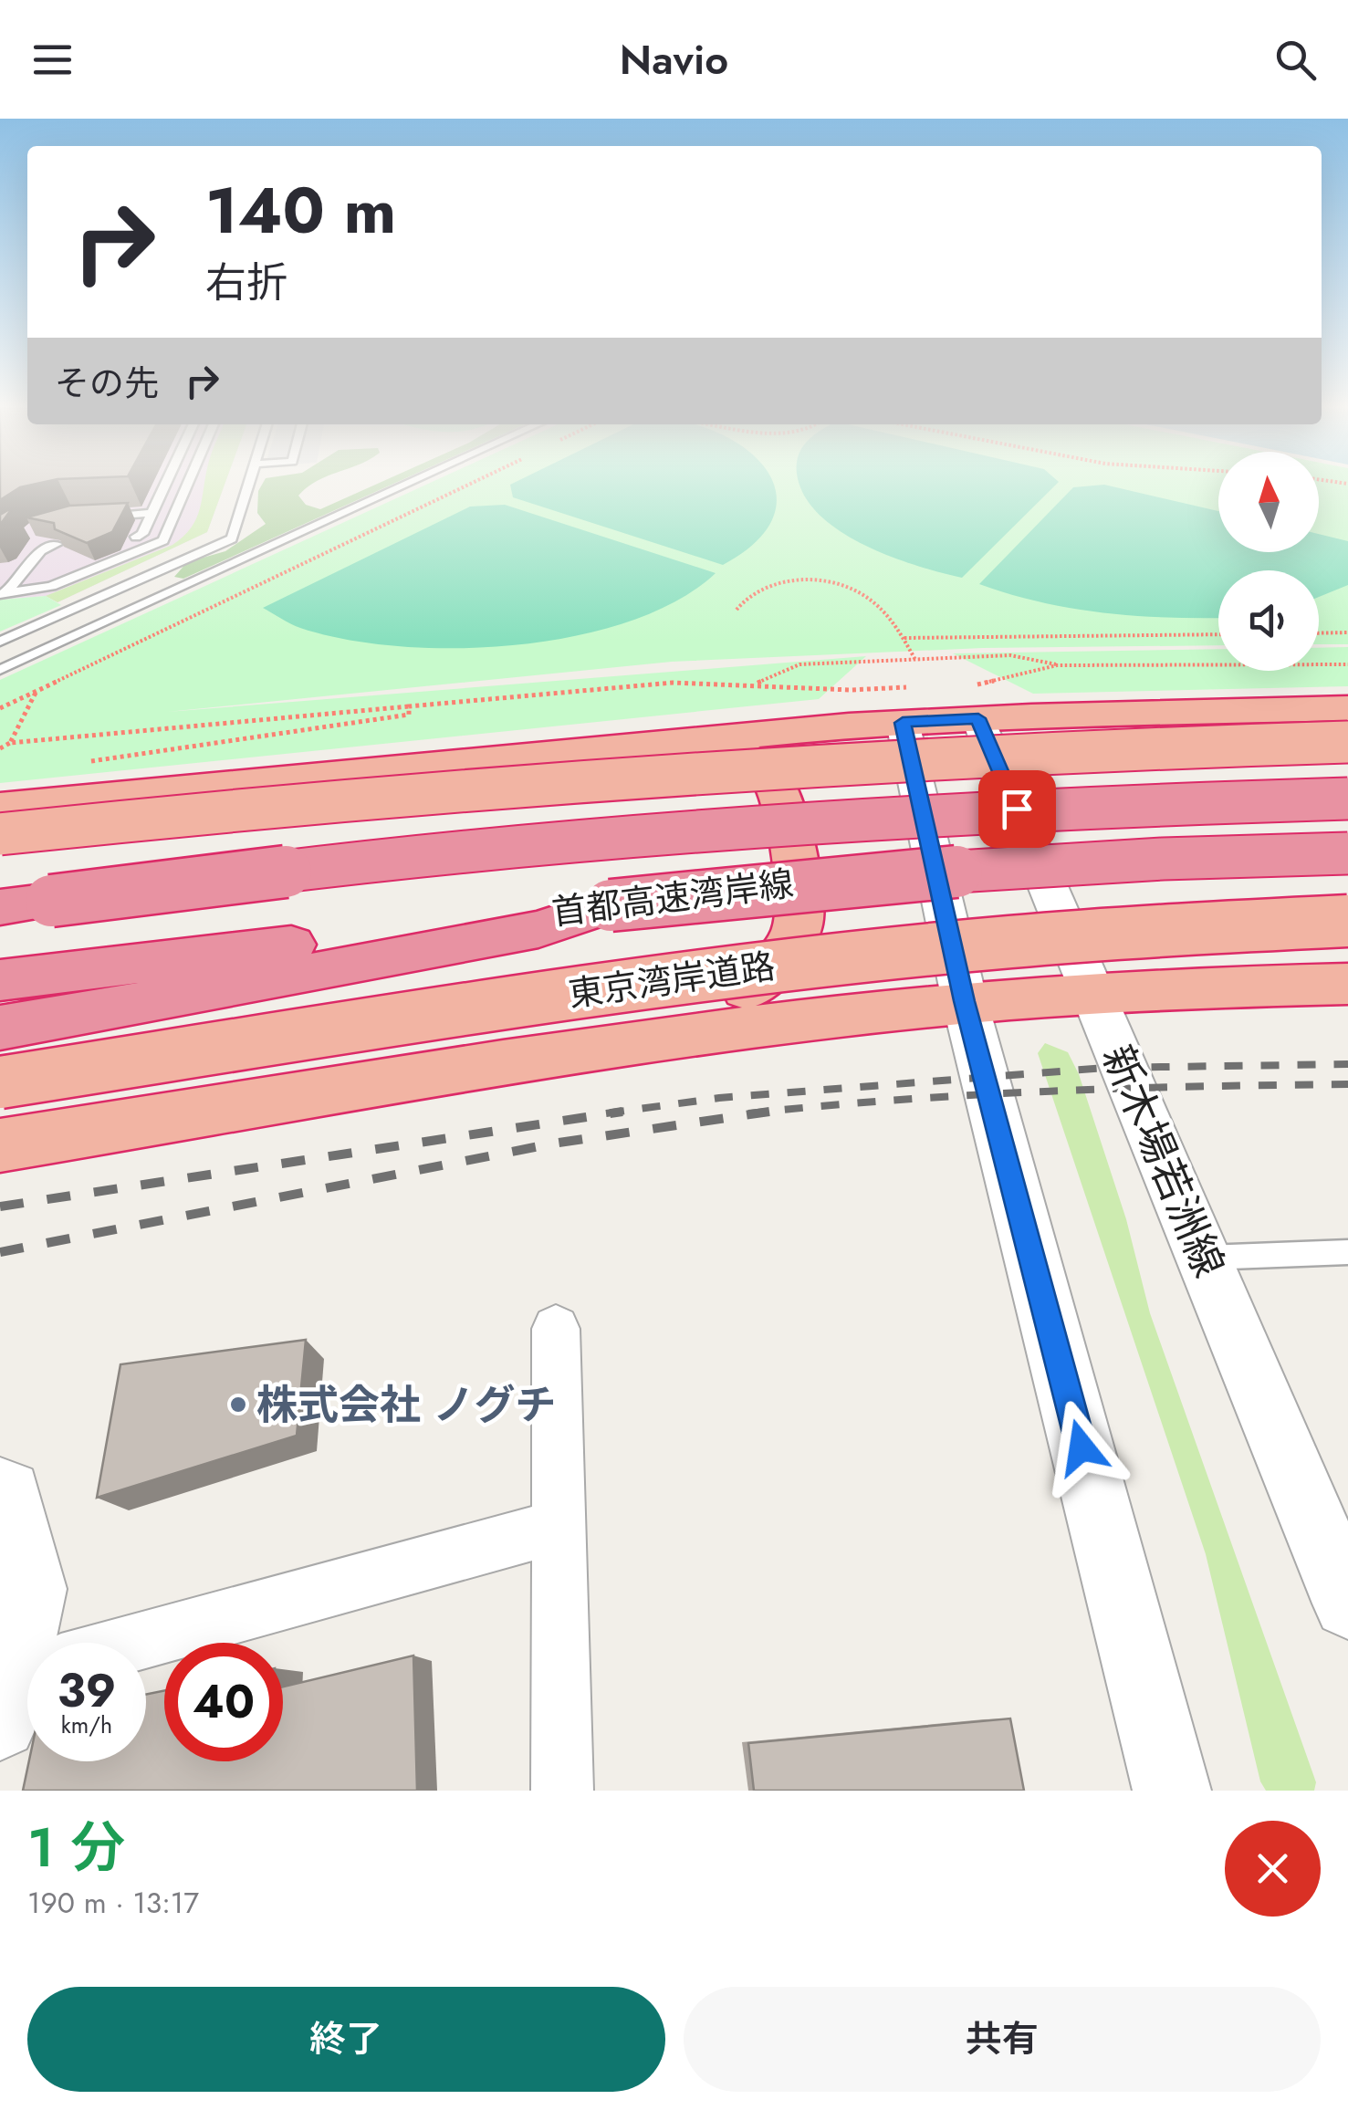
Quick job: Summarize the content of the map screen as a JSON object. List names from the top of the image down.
{
  "streets": {
    "highway": ["首都高速湾岸線", "東京湾岸道路"],
    "street": ["新木場若洲線"]
  },
  "places": ["株式会社 ノグチ"],
  "north": "top",
  "page": {
    "header": "Navio",
    "turn": ["140 m", "右折"],
    "then": "その先",
    "speed": "39 km/h",
    "limit": "40",
    "heading": ["1 分", "190 m · 13:17"],
    "buttons": ["終了", "共有"]
  }
}
